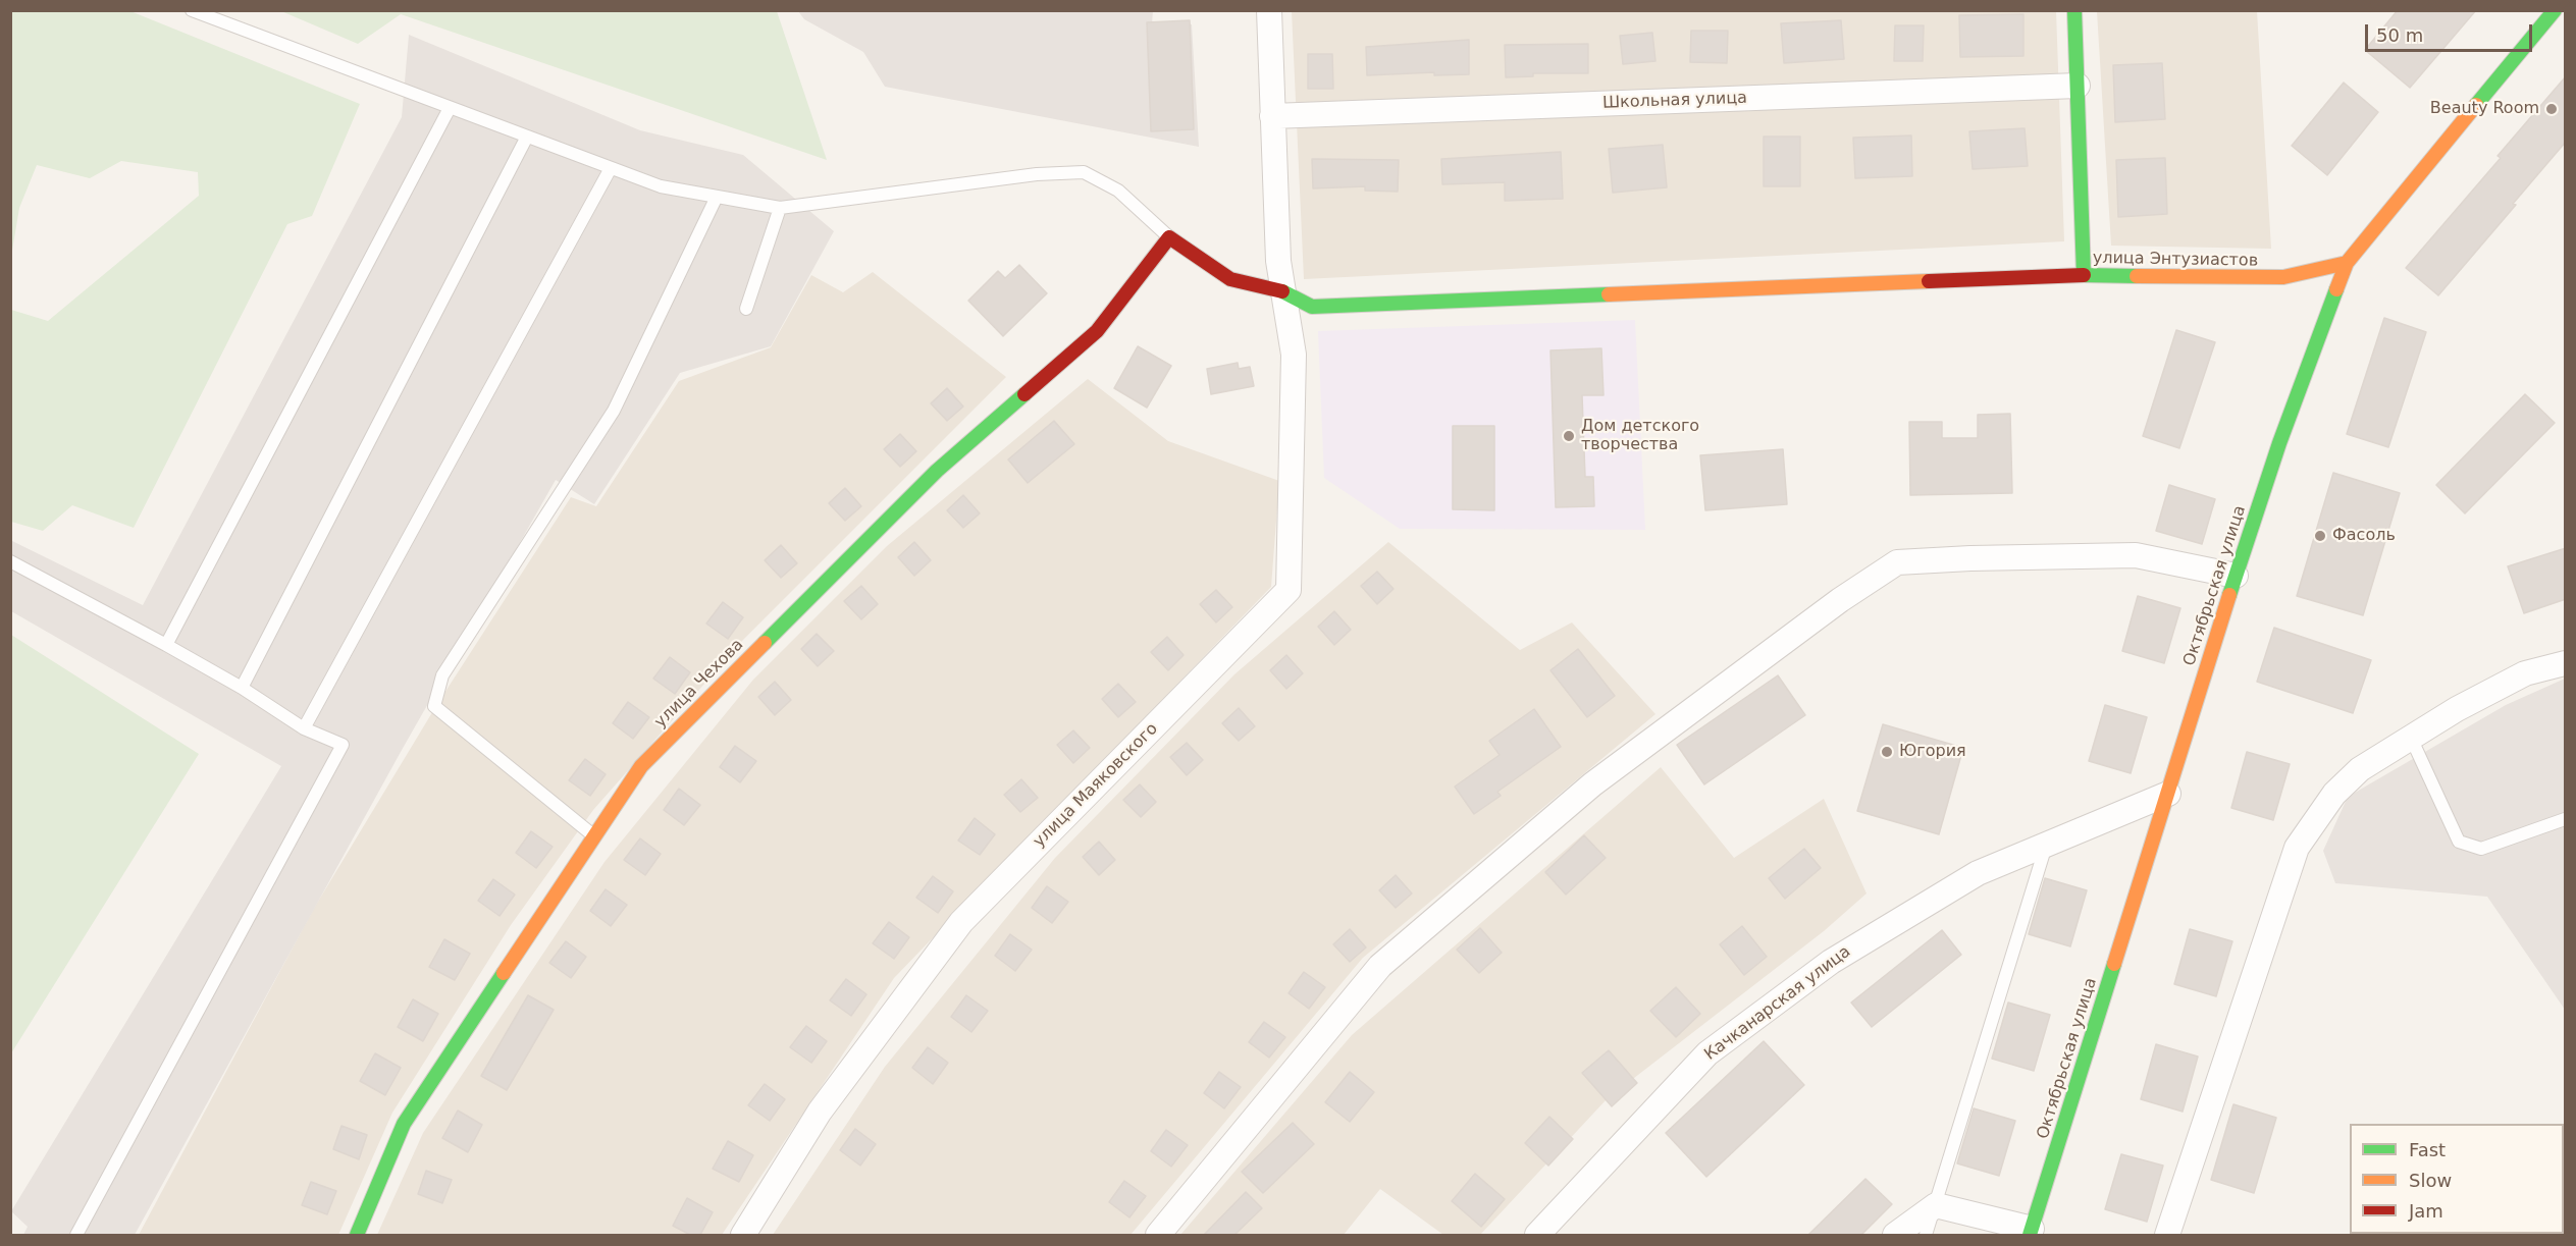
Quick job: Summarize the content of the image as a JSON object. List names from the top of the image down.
{
  "streets": {
    "street": [
      "Школьная улица",
      "улица Энтузиастов",
      "Октябрьская улица",
      "улица Чехова",
      "улица Маяковского",
      "Качканарская улица"
    ]
  },
  "crossings": [
    ["Школьная улица", "улица Энтузиастов"],
    ["Школьная улица", "улица Маяковского"],
    ["улица Энтузиастов", "Октябрьская улица"],
    ["Октябрьская улица", "Качканарская улица"]
  ],
  "places": [
    "Beauty Room",
    "Дом детского творчества",
    "Фасоль",
    "Югория"
  ],
  "legend": ["Fast", "Slow", "Jam"],
  "scale_bar": "50 m"
}
